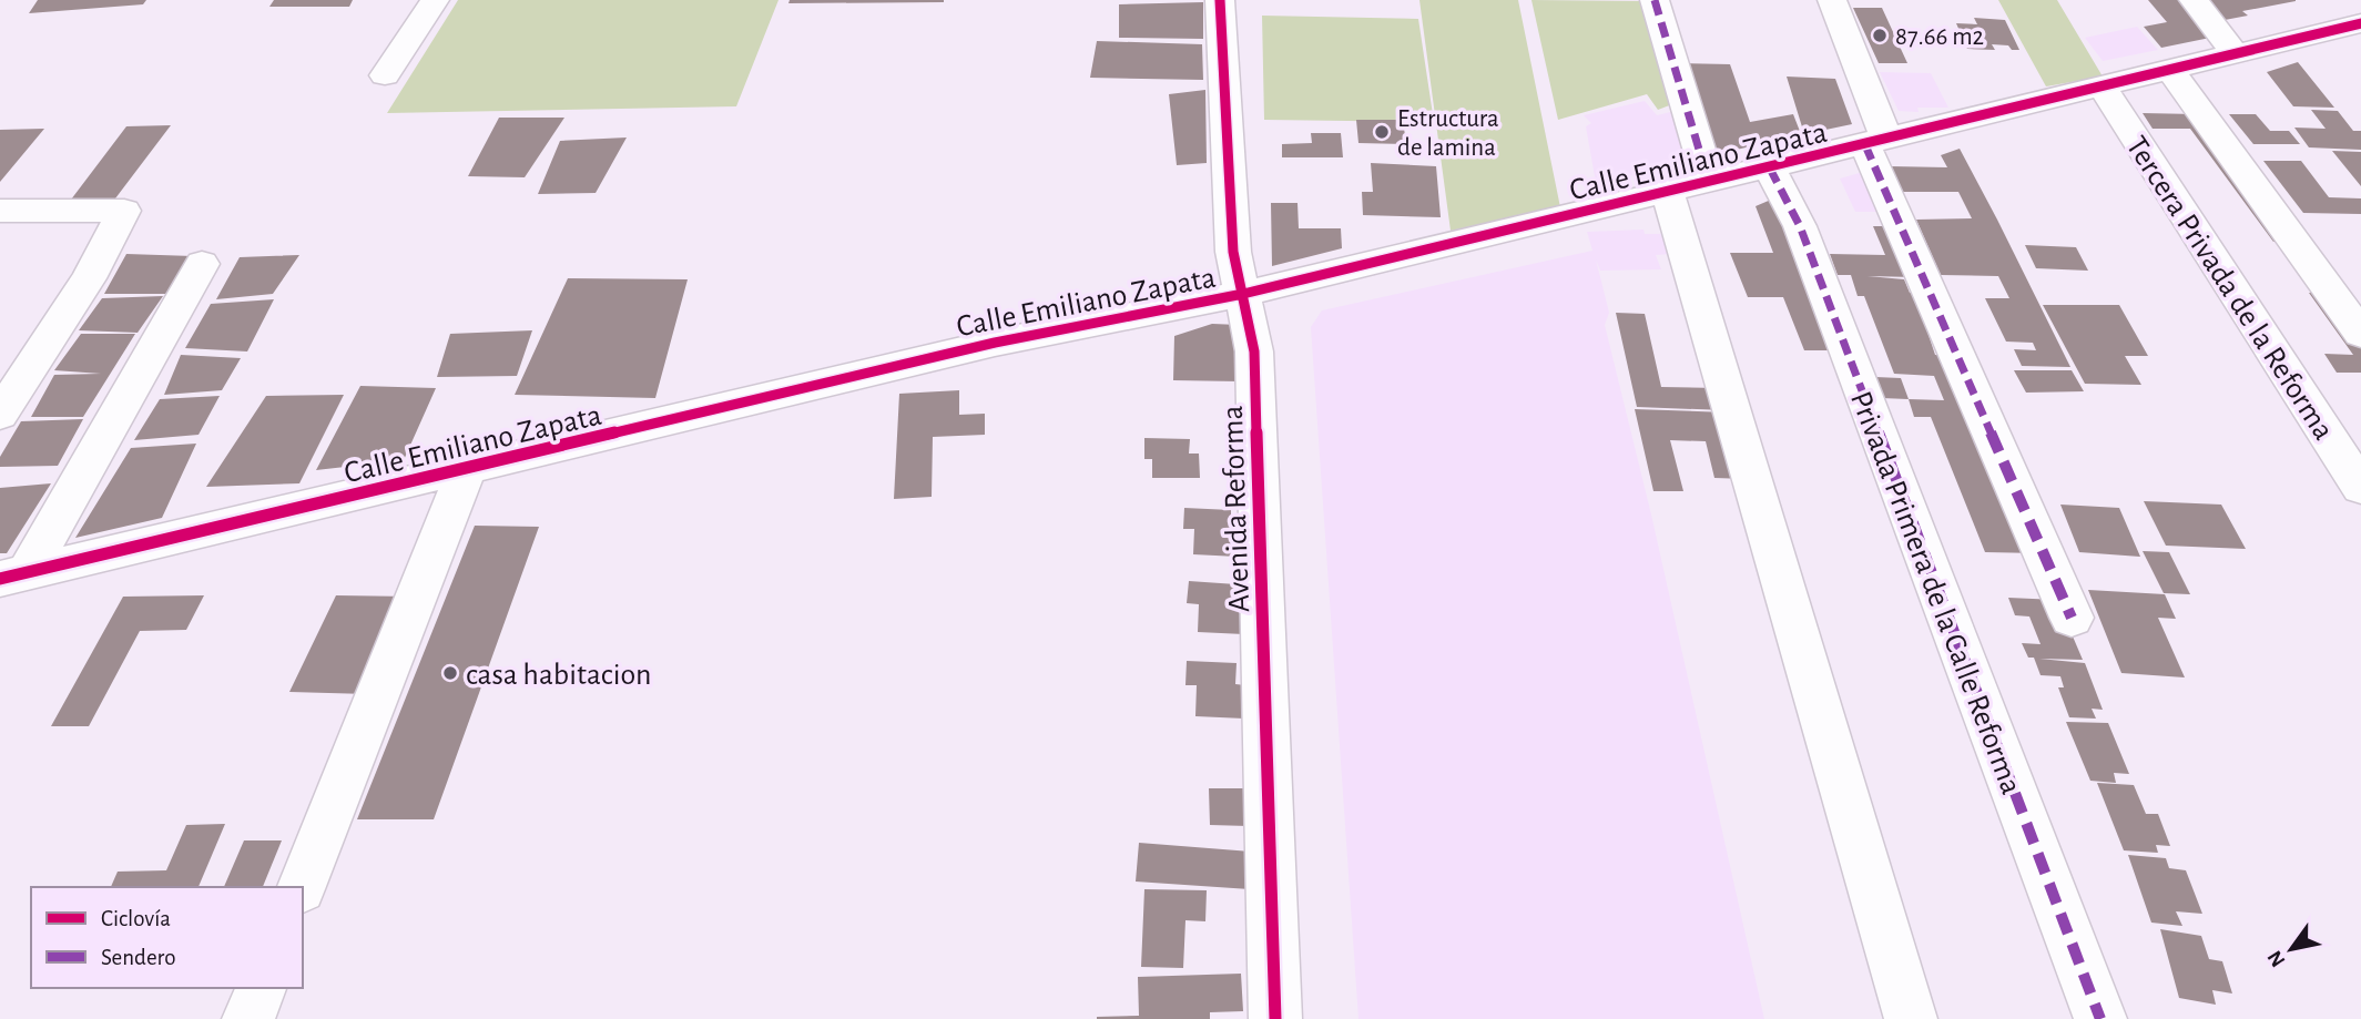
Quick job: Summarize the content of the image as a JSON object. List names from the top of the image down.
{
  "streets": {
    "street": [
      "Calle Emiliano Zapata",
      "Tercera Privada de la Reforma",
      "Avenida Reforma",
      "Privada Primera de la Calle Reforma"
    ]
  },
  "crossings": [
    ["Calle Emiliano Zapata", "Tercera Privada de la Reforma"],
    ["Calle Emiliano Zapata", "Avenida Reforma"],
    ["Calle Emiliano Zapata", "Privada Primera de la Calle Reforma"]
  ],
  "places": ["87.66 m2", "Estructura de lamina", "casa habitacion"],
  "legend": ["Ciclovía", "Sendero"],
  "north": "bottom left"
}
